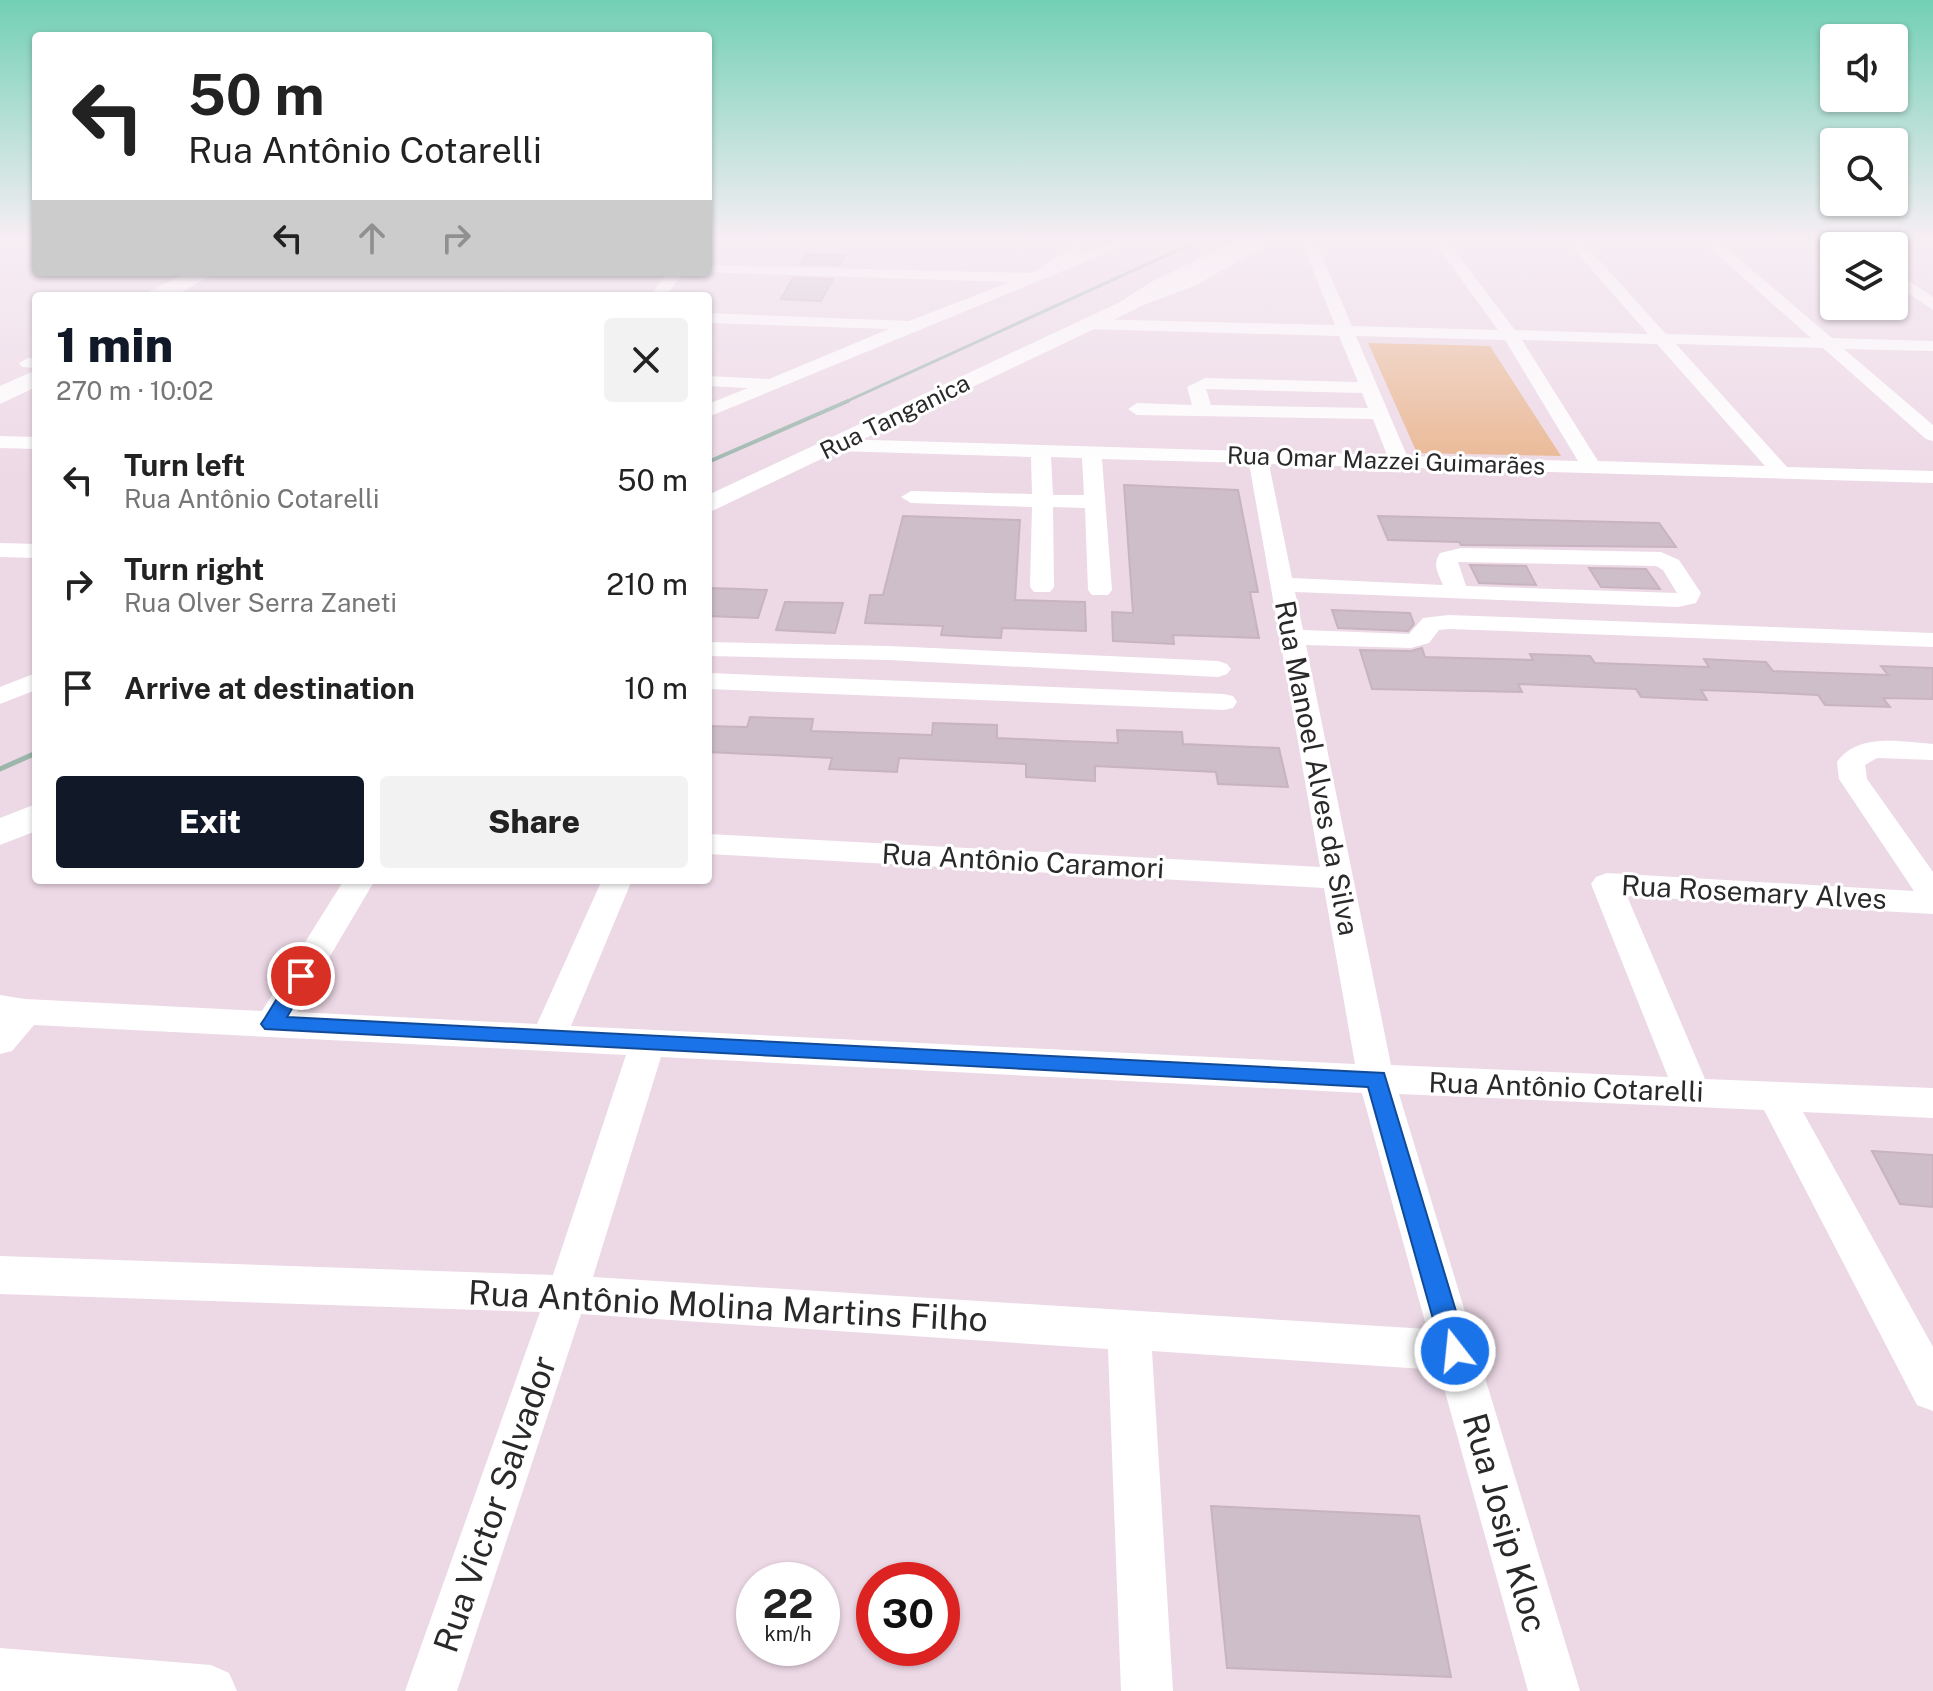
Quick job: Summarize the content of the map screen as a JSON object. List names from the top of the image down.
{
  "streets": {
    "street": [
      "Rua Tanganica",
      "Rua Omar Mazzei Guimarães",
      "Rua Manoel Alves da Silva",
      "Rua Antônio Caramori",
      "Rua Rosemary Alves",
      "Rua Antônio Cotarelli",
      "Rua Antônio Molina Martins Filho",
      "Rua Victor Salvador",
      "Rua Josip Kloc"
    ]
  },
  "crossings": [
    ["Rua Tanganica", "Rua Omar Mazzei Guimarães"],
    ["Rua Omar Mazzei Guimarães", "Rua Manoel Alves da Silva"],
    ["Rua Manoel Alves da Silva", "Rua Antônio Caramori"],
    ["Rua Manoel Alves da Silva", "Rua Antônio Cotarelli"],
    ["Rua Manoel Alves da Silva", "Rua Josip Kloc"],
    ["Rua Rosemary Alves", "Rua Antônio Cotarelli"],
    ["Rua Antônio Cotarelli", "Rua Victor Salvador"],
    ["Rua Antônio Cotarelli", "Rua Josip Kloc"],
    ["Rua Antônio Molina Martins Filho", "Rua Victor Salvador"],
    ["Rua Antônio Molina Martins Filho", "Rua Josip Kloc"]
  ],
  "page": {
    "turn": ["50 m", "Rua Antônio Cotarelli"],
    "heading": ["1 min", "270 m · 10:02"],
    "list": [
      {
        "name": "Turn left",
        "note": "Rua Antônio Cotarelli",
        "value": "50 m"
      },
      {
        "name": "Turn right",
        "note": "Rua Olver Serra Zaneti",
        "value": "210 m"
      },
      {
        "name": "Arrive at destination",
        "value": "10 m"
      }
    ],
    "buttons": ["Exit", "Share"],
    "speed": "22 km/h",
    "limit": "30"
  }
}
